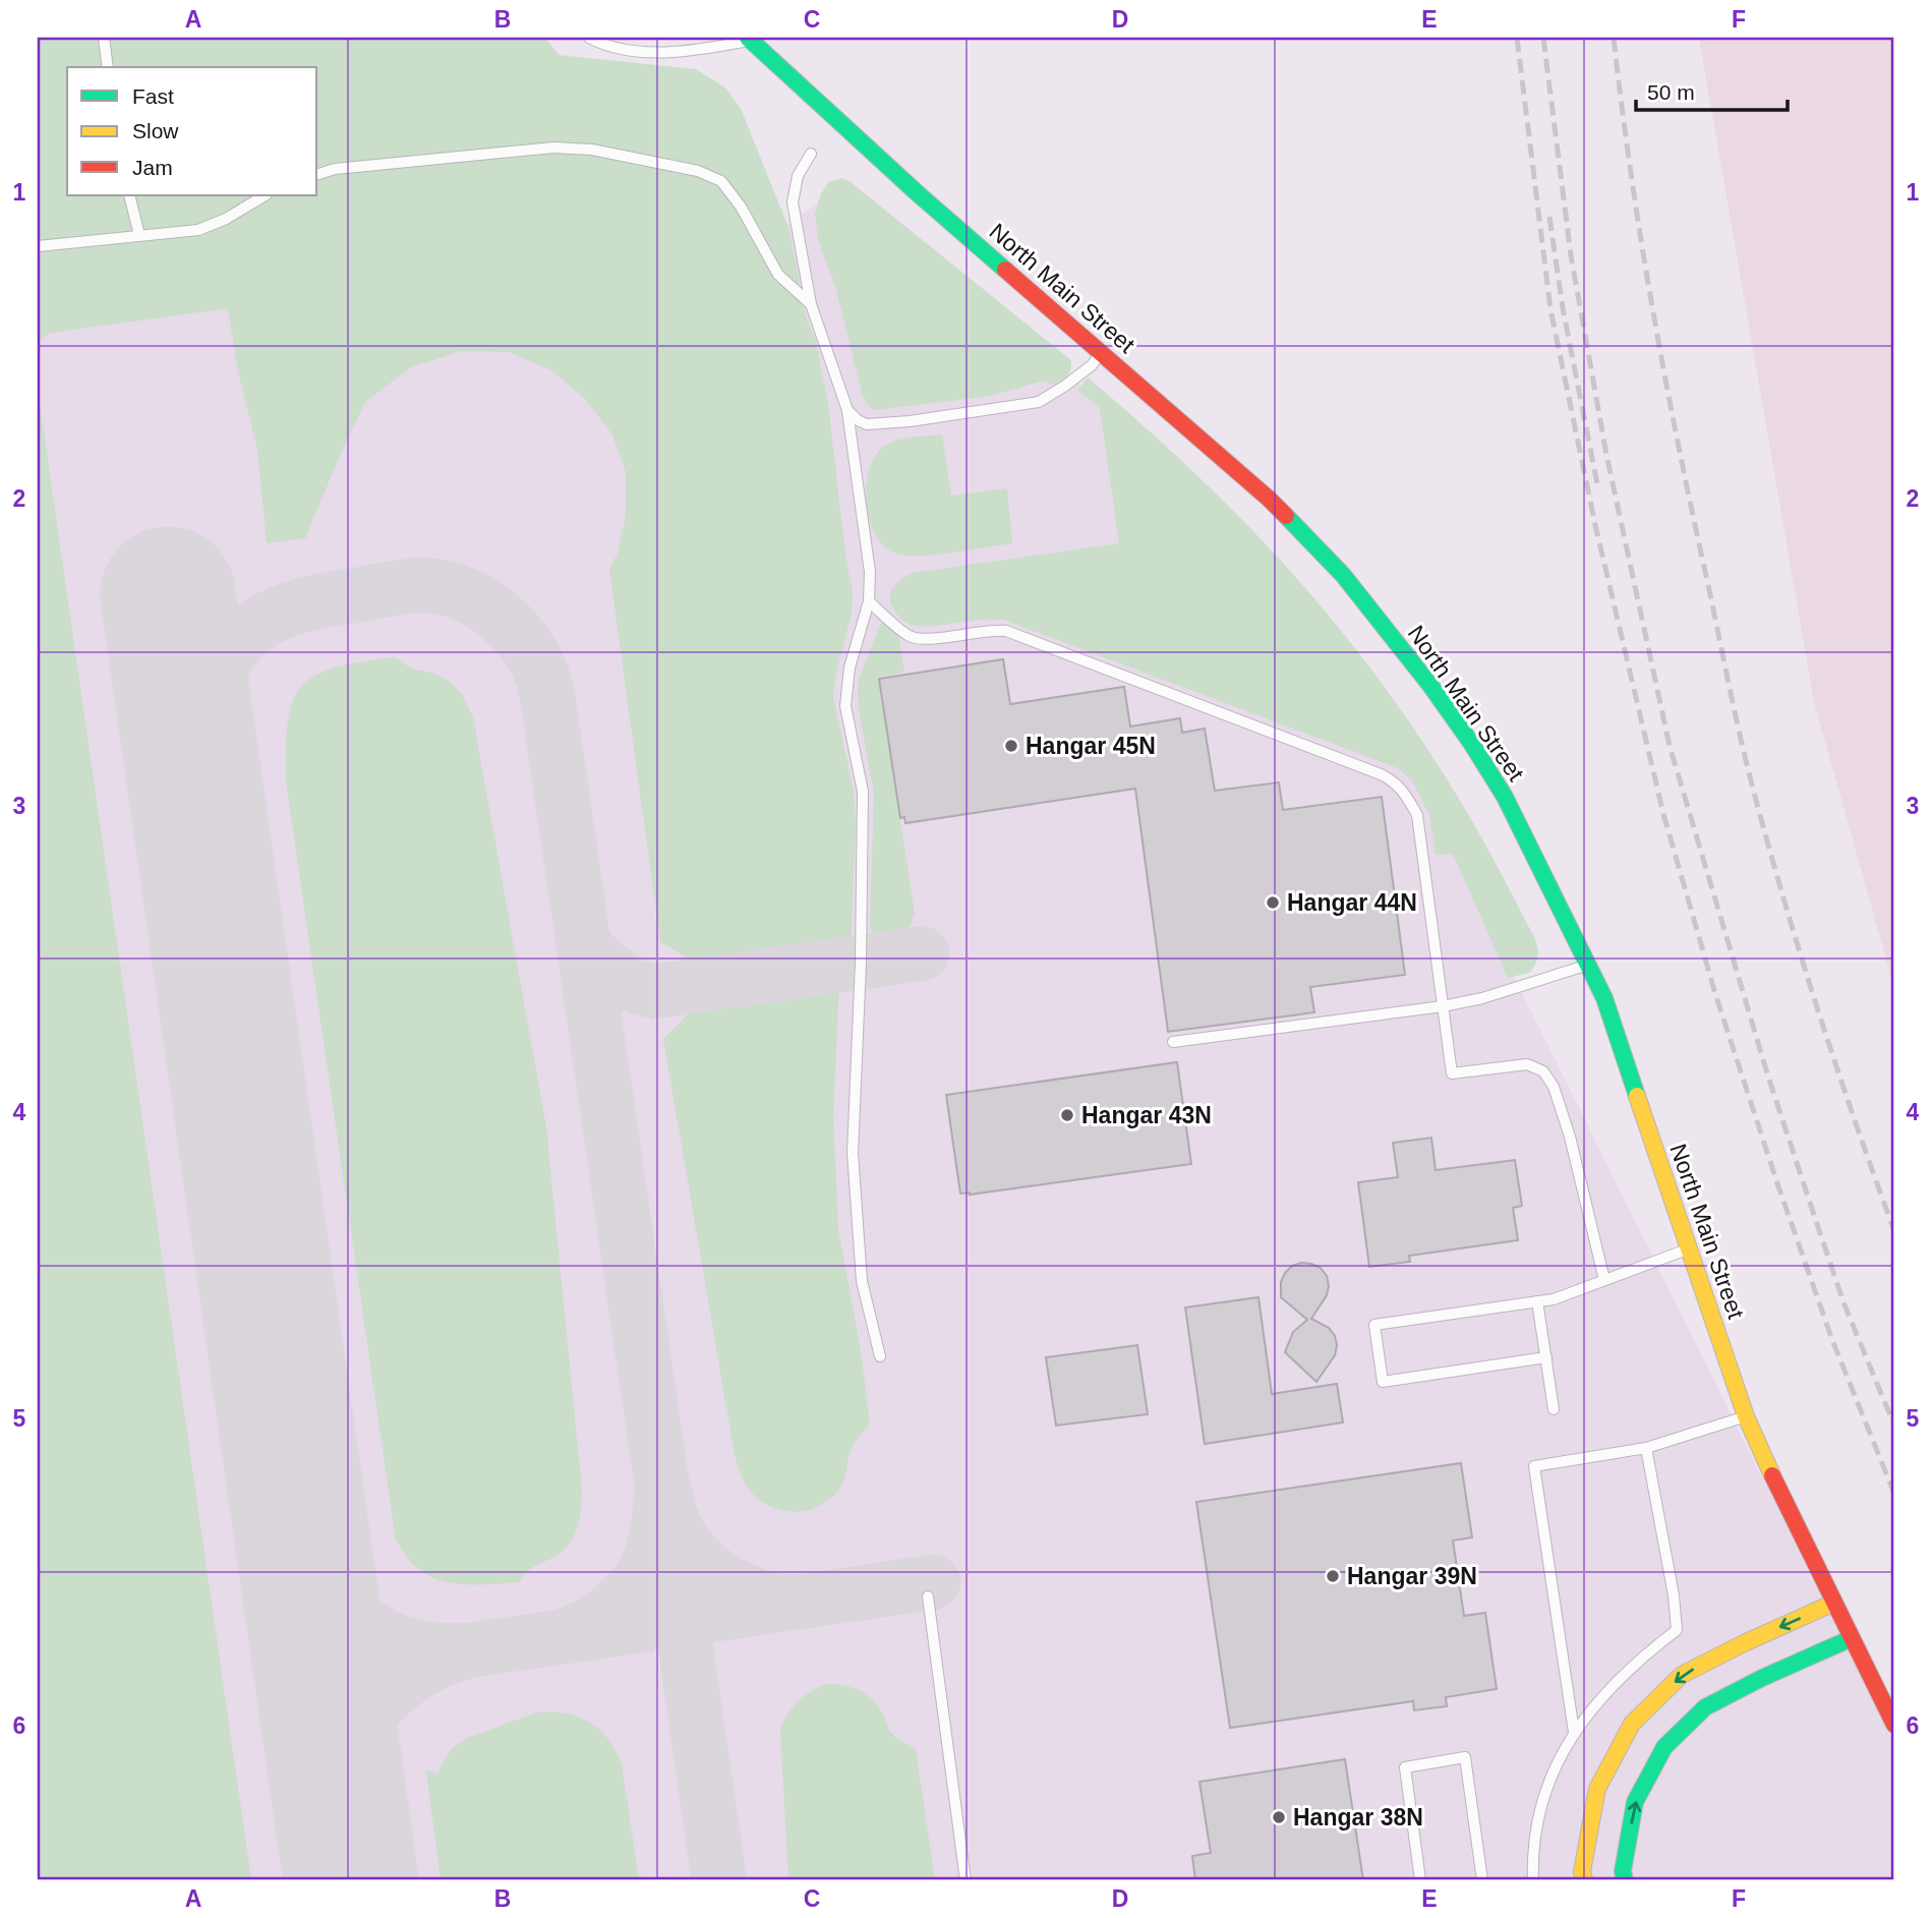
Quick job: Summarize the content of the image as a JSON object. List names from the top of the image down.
{
  "streets": {
    "main road": ["North Main Street"]
  },
  "places": [
    "Hangar 45N",
    "Hangar 44N",
    "Hangar 43N",
    "Hangar 39N",
    "Hangar 38N"
  ],
  "legend": ["Fast", "Slow", "Jam"],
  "scale_bar": "50 m",
  "grid": {
    "columns": [
      "A",
      "B",
      "C",
      "D",
      "E",
      "F"
    ],
    "rows": [
      "1",
      "2",
      "3",
      "4",
      "5",
      "6"
    ]
  }
}
